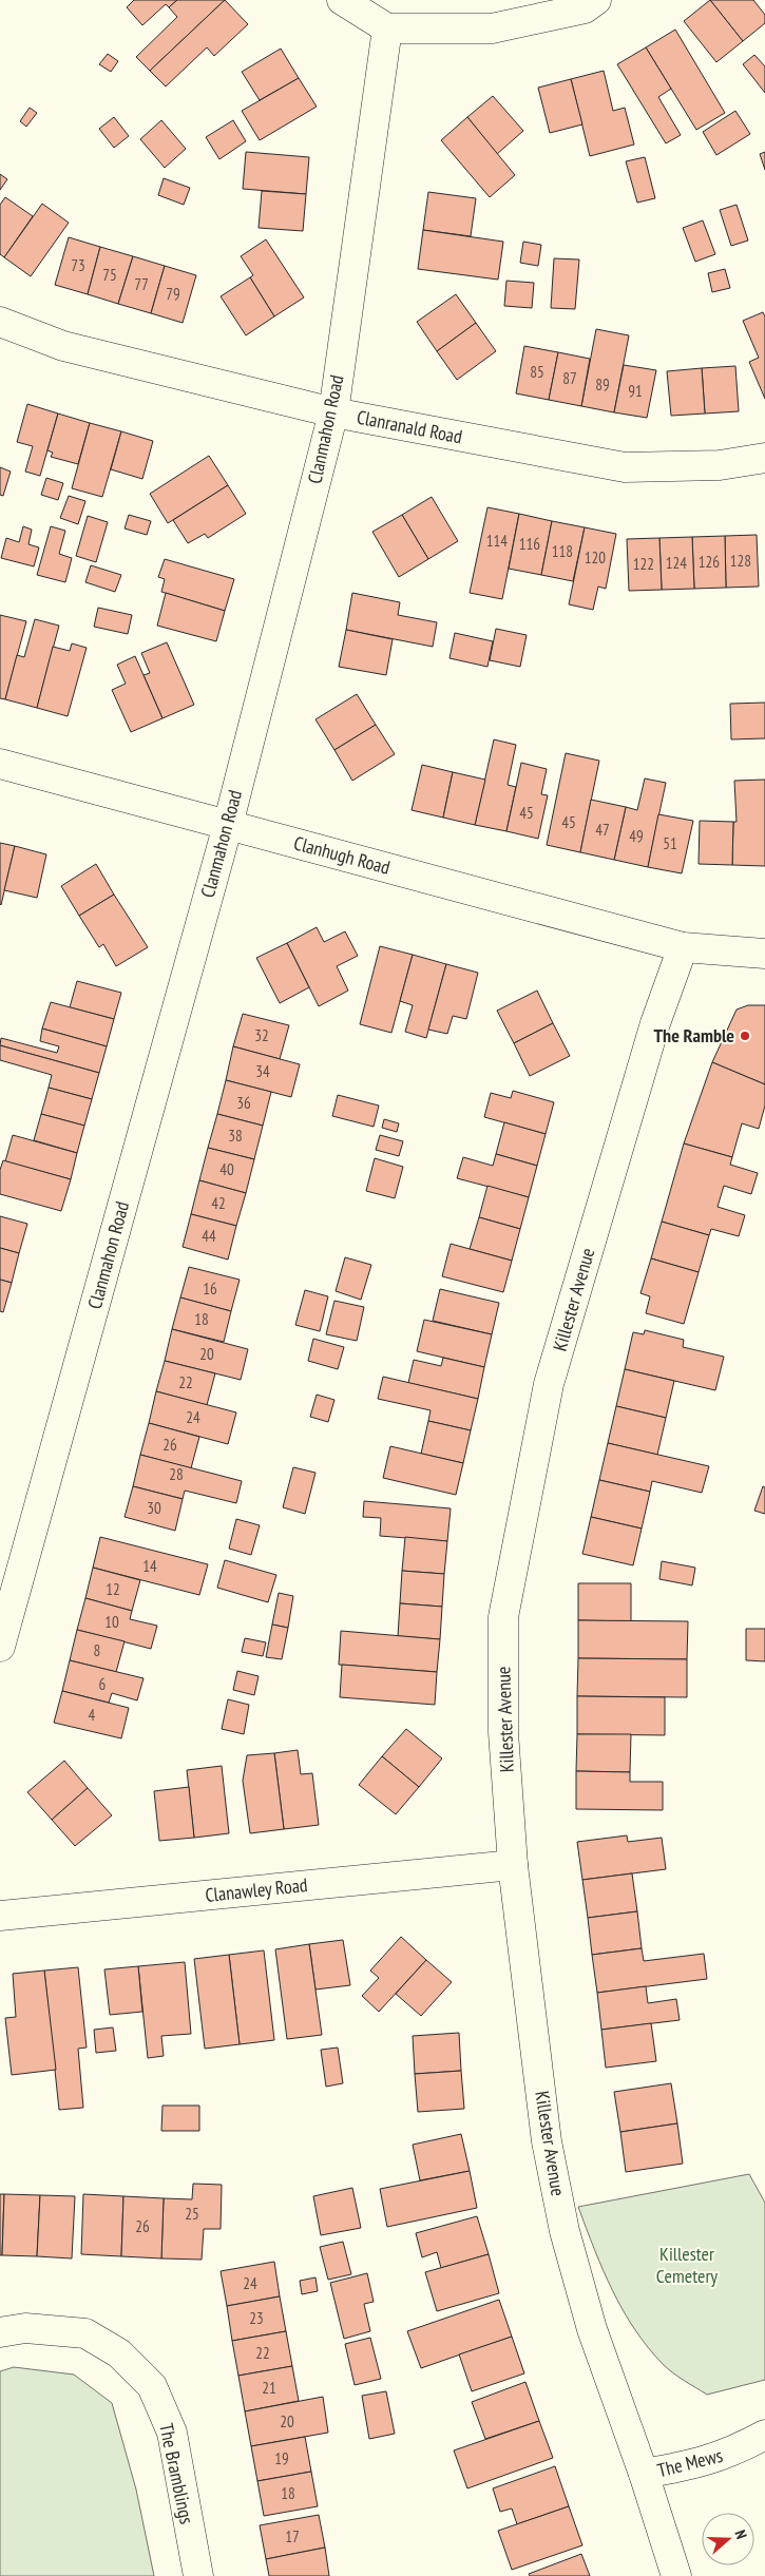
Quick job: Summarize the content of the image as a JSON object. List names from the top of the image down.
{
  "streets": {
    "street": [
      "Clanranald Road",
      "Clanmahon Road",
      "Clanhugh Road",
      "Killester Avenue",
      "Clanawley Road",
      "The Mews",
      "The Bramblings"
    ]
  },
  "crossings": [
    ["Clanranald Road", "Clanmahon Road"],
    ["Clanmahon Road", "Clanhugh Road"],
    ["Clanhugh Road", "Killester Avenue"],
    ["Killester Avenue", "Clanawley Road"],
    ["Killester Avenue", "The Mews"]
  ],
  "parks": ["Killester Cemetery"],
  "places": ["The Ramble"],
  "house_numbers": [
    "73",
    "75",
    "77",
    "79",
    "85",
    "87",
    "89",
    "91",
    "114",
    "116",
    "118",
    "120",
    "128",
    "126",
    "124",
    "122",
    "45",
    "45",
    "47",
    "49",
    "51",
    "32",
    "34",
    "36",
    "38",
    "40",
    "42",
    "44",
    "16",
    "18",
    "20",
    "22",
    "24",
    "26",
    "28",
    "30",
    "14",
    "12",
    "10",
    "8",
    "6",
    "4",
    "25",
    "26",
    "24",
    "23",
    "22",
    "21",
    "20",
    "19",
    "18",
    "17"
  ],
  "north": "right"
}
